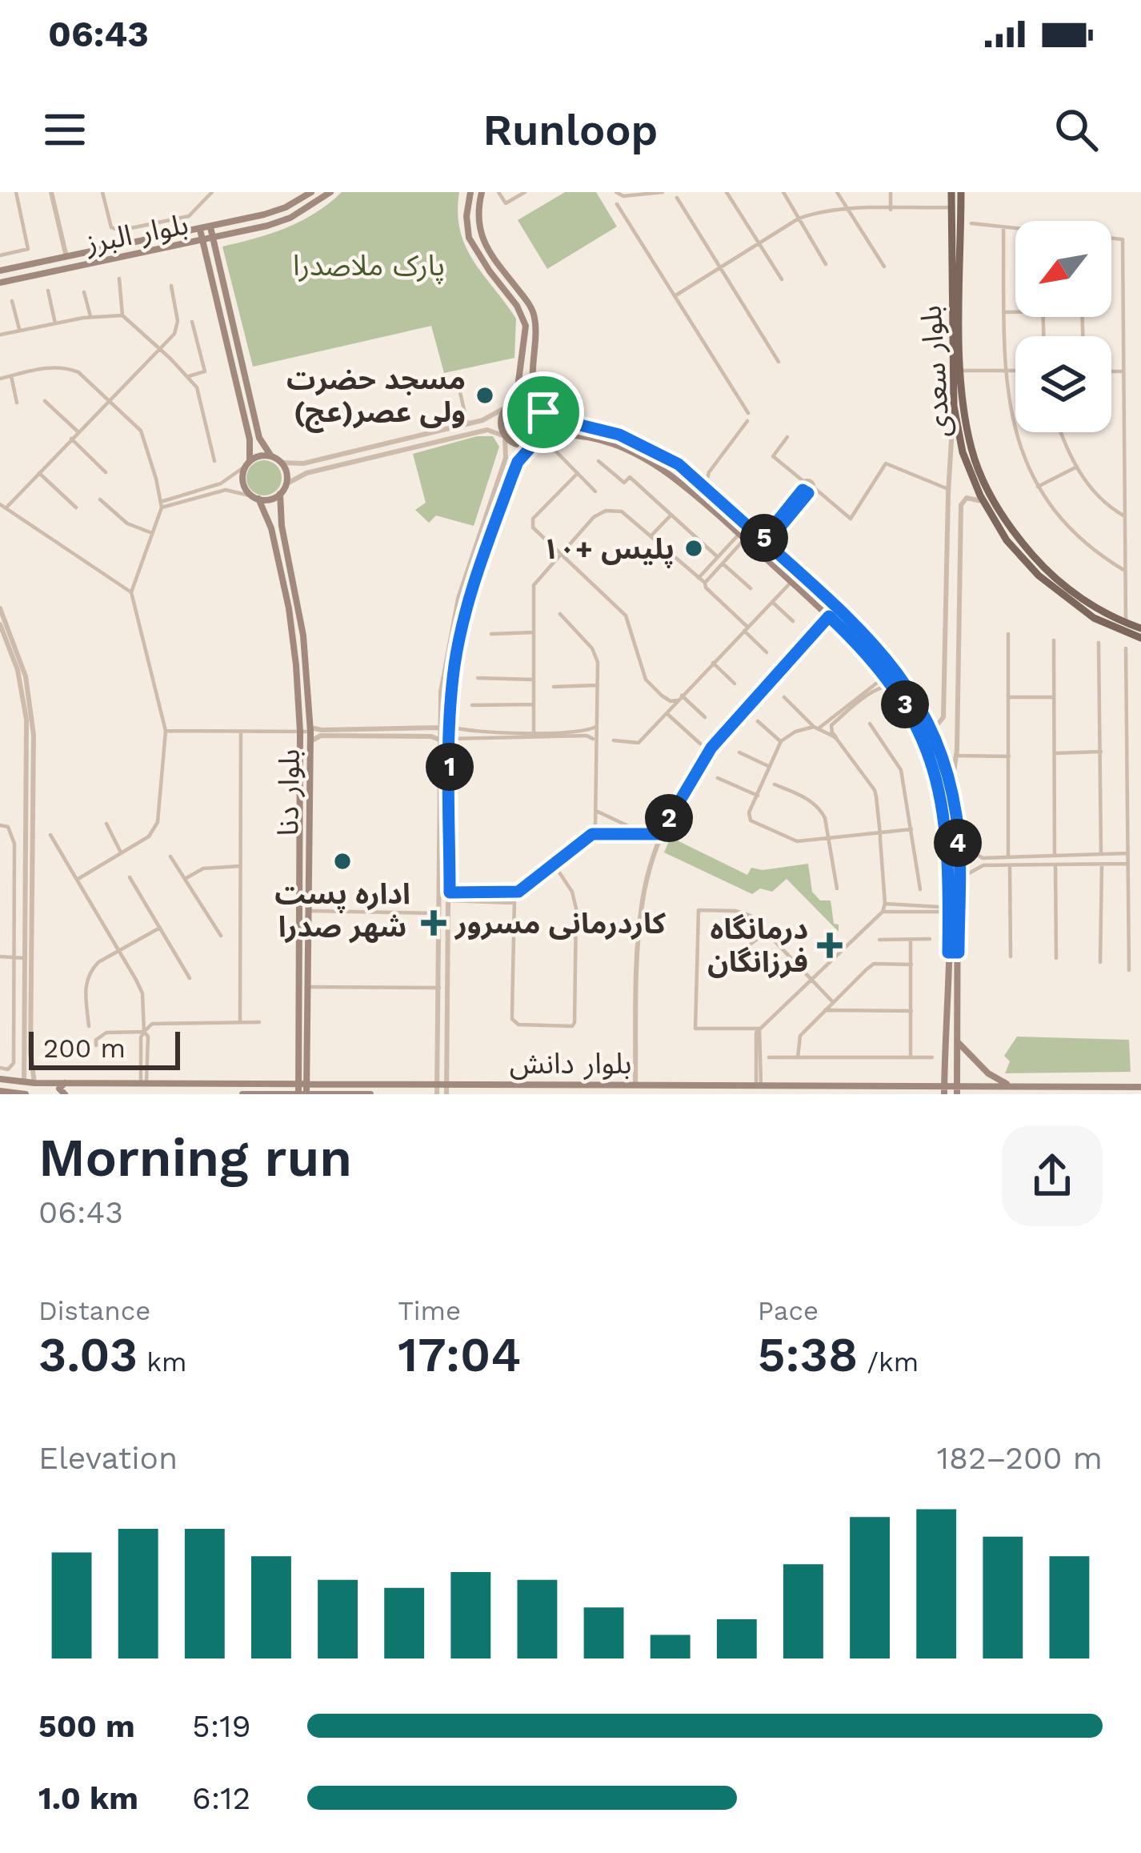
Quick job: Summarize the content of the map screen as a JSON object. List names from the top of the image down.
{
  "streets": {
    "main road": [
      "بلوار البرز",
      "بلوار سعدی",
      "بلوار دنا",
      "بلوار دانش"
    ]
  },
  "crossings": [
    ["بلوار دنا", "بلوار دانش"]
  ],
  "parks": ["پارک ملاصدرا"],
  "places": {
    "other": ["مسجد حضرت ولی عصر(عج)", "پلیس +۱۰", "اداره پست شهر صدرا"],
    "health": ["کاردرمانی مسرور", "درمانگاه فرزانگان"]
  },
  "scale_bar": "200 m",
  "north": "bottom left",
  "page": {
    "status": "06:43",
    "header": "Runloop",
    "pins": [
      "5",
      "3",
      "1",
      "2",
      "4"
    ],
    "scale": "200 m",
    "heading": ["Morning run", "06:43"],
    "stats": [
      ["Distance", "3.03 km"],
      ["Time", "17:04"],
      ["Pace", "5:38 /km"]
    ],
    "chart": ["Elevation", "182–200 m"],
    "list": [
      {
        "name": "500 m",
        "note": "5:19"
      },
      {
        "name": "1.0 km",
        "note": "6:12"
      }
    ]
  }
}
